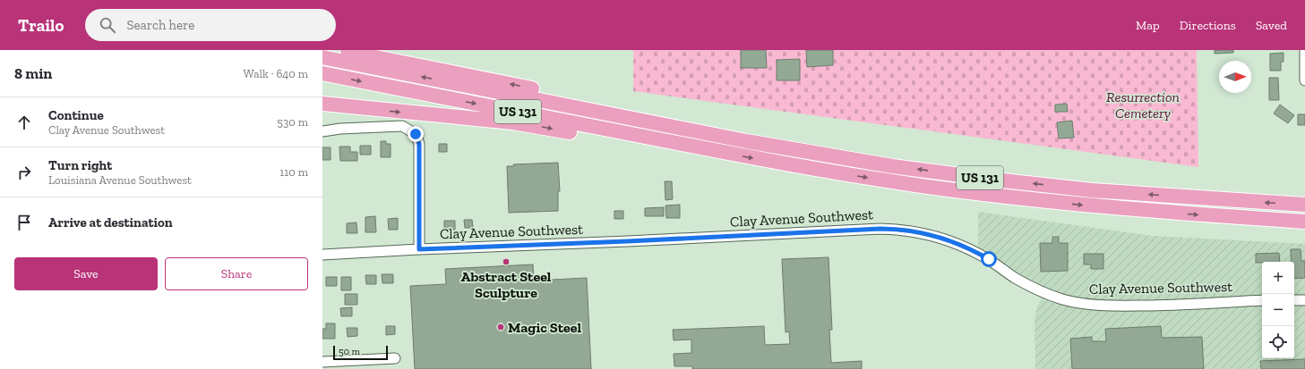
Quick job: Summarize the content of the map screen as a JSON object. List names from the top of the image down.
{
  "streets": {
    "highway": ["US 131"],
    "street": ["Clay Avenue Southwest"]
  },
  "parks": ["Resurrection Cemetery"],
  "places": ["Abstract Steel Sculpture", "Magic Steel"],
  "scale_bar": "50 m",
  "north": "right",
  "page": {
    "header": "Trailo",
    "search": "Search here",
    "nav": ["Map", "Directions", "Saved"],
    "heading": ["8 min", "Walk · 640 m"],
    "list": [
      ["Continue", "Clay Avenue Southwest", "530 m"],
      ["Turn right", "Louisiana Avenue Southwest", "110 m"],
      "Arrive at destination"
    ],
    "buttons": ["Save", "Share"],
    "map_buttons": ["+", "−"],
    "scale": "50 m"
  }
}
